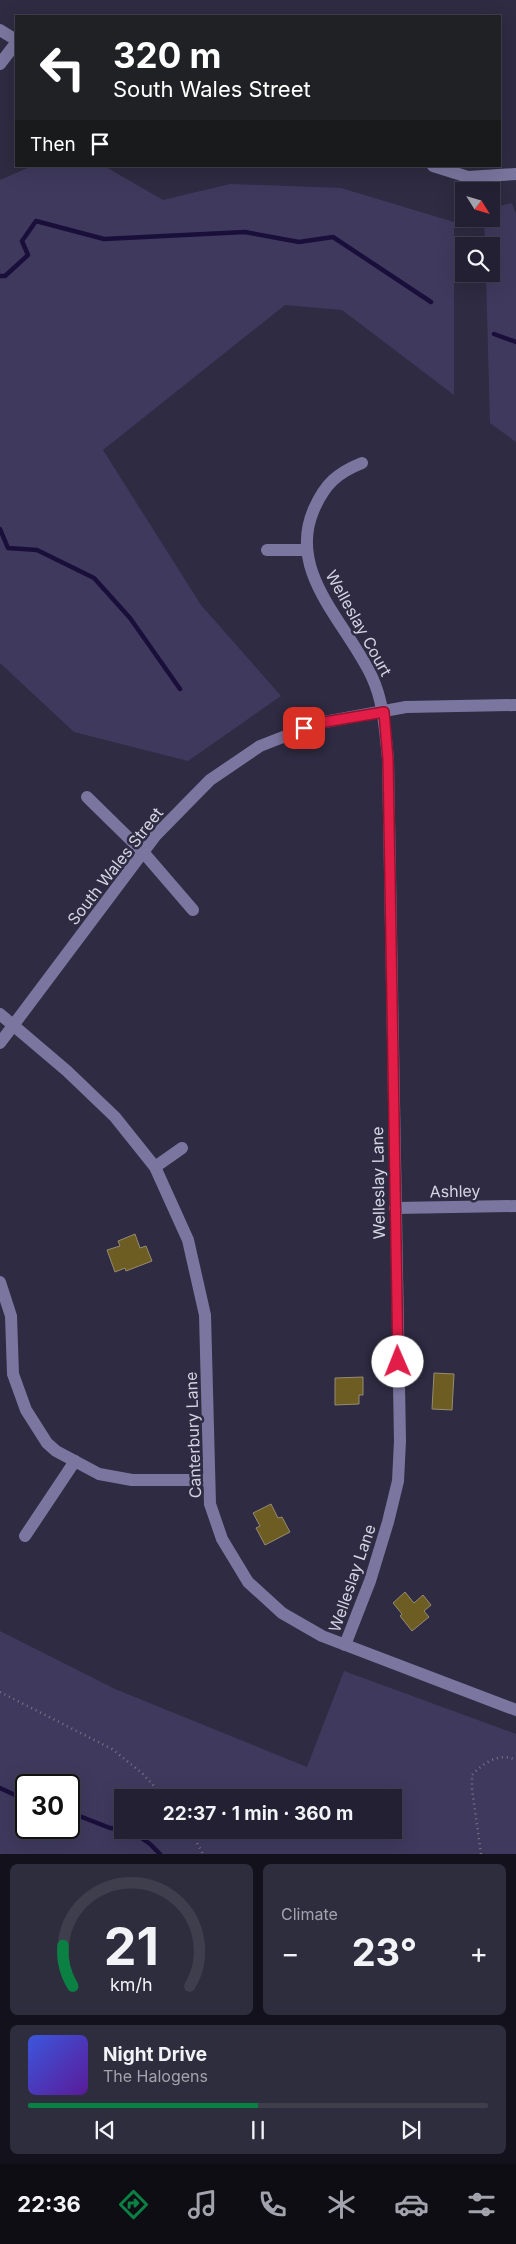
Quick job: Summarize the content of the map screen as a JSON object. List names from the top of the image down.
{
  "streets": {
    "street": [
      "Welleslay Court",
      "South Wales Street",
      "Welleslay Lane",
      "Ashley",
      "Canterbury Lane"
    ]
  },
  "crossings": [
    ["Welleslay Court", "South Wales Street"],
    ["Welleslay Court", "Welleslay Lane"],
    ["South Wales Street", "Welleslay Lane"],
    ["South Wales Street", "Canterbury Lane"],
    ["Welleslay Lane", "Ashley"],
    ["Welleslay Lane", "Canterbury Lane"]
  ],
  "north": "bottom right",
  "page": {
    "turn": ["320 m", "South Wales Street"],
    "then": "Then",
    "limit": "30",
    "trip": "22:37 · 1 min · 360 m",
    "tile": "Climate",
    "heat": ["−", "23°", "+"],
    "song": ["Night Drive", "The Halogens"],
    "tabs": "22:36",
    "gauge": ["21", "km/h"]
  }
}
